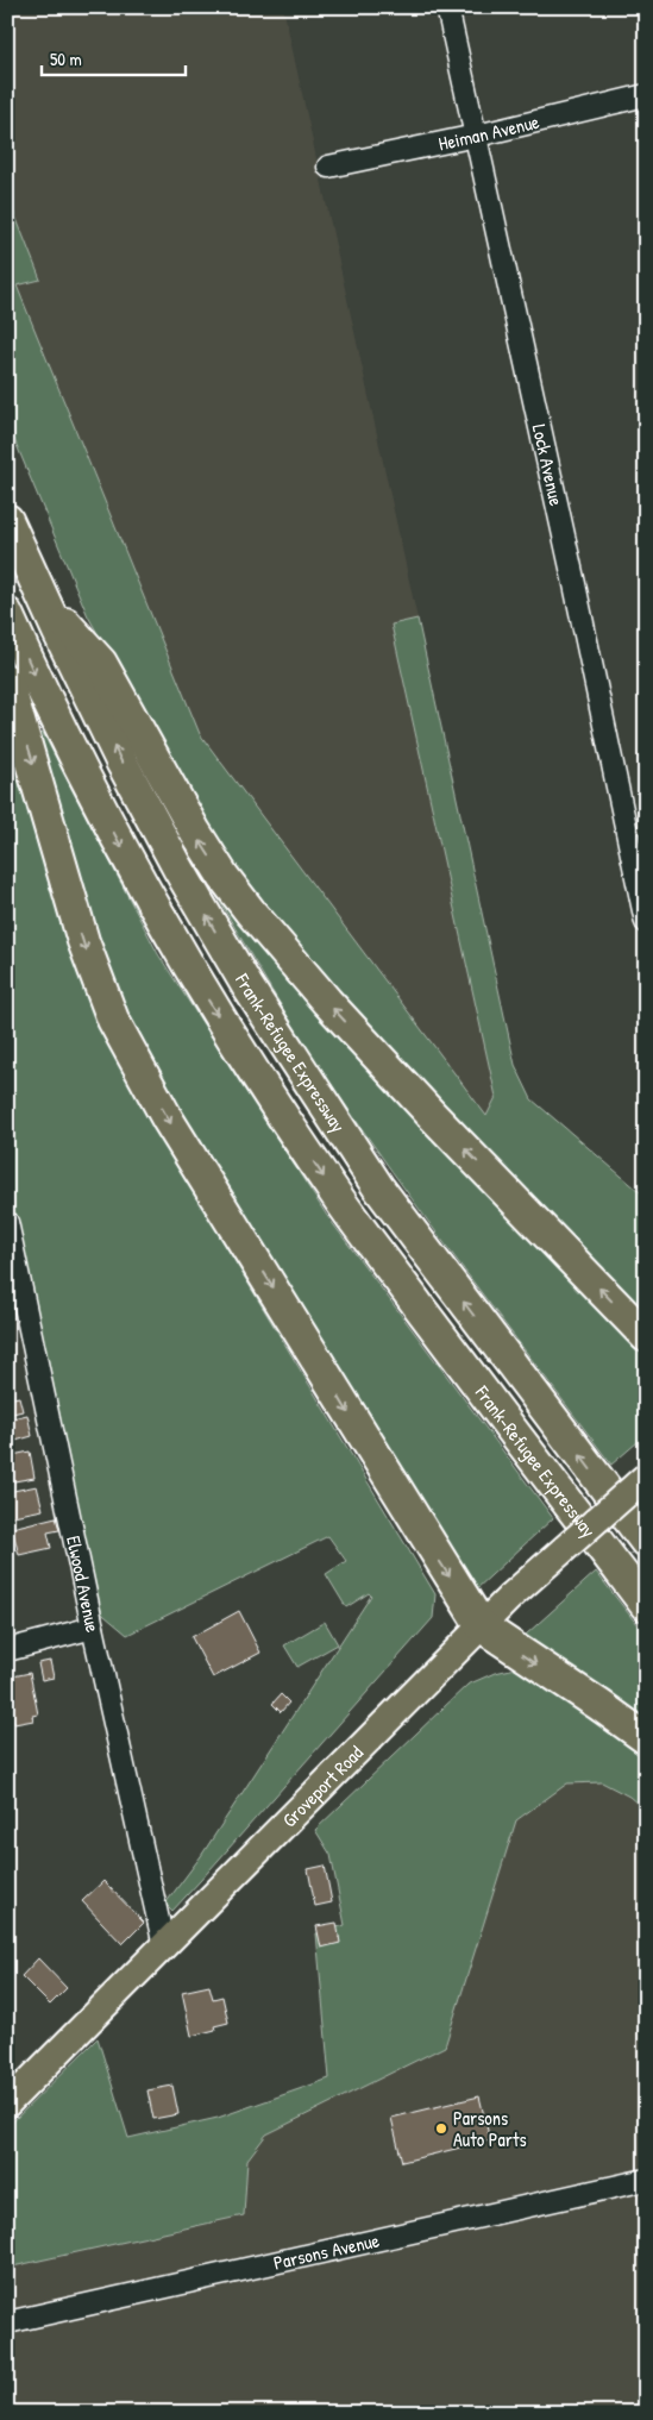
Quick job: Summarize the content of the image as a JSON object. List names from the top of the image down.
{
  "streets": {
    "highway": ["Frank-Refugee Expressway"],
    "main road": ["Groveport Road"],
    "street": [
      "Heiman Avenue",
      "Lock Avenue",
      "Elwood Avenue",
      "Parsons Avenue"
    ]
  },
  "crossings": [
    ["Heiman Avenue", "Lock Avenue"],
    ["Elwood Avenue", "Groveport Road"]
  ],
  "places": ["Parsons Auto Parts"],
  "scale_bar": "50 m"
}
